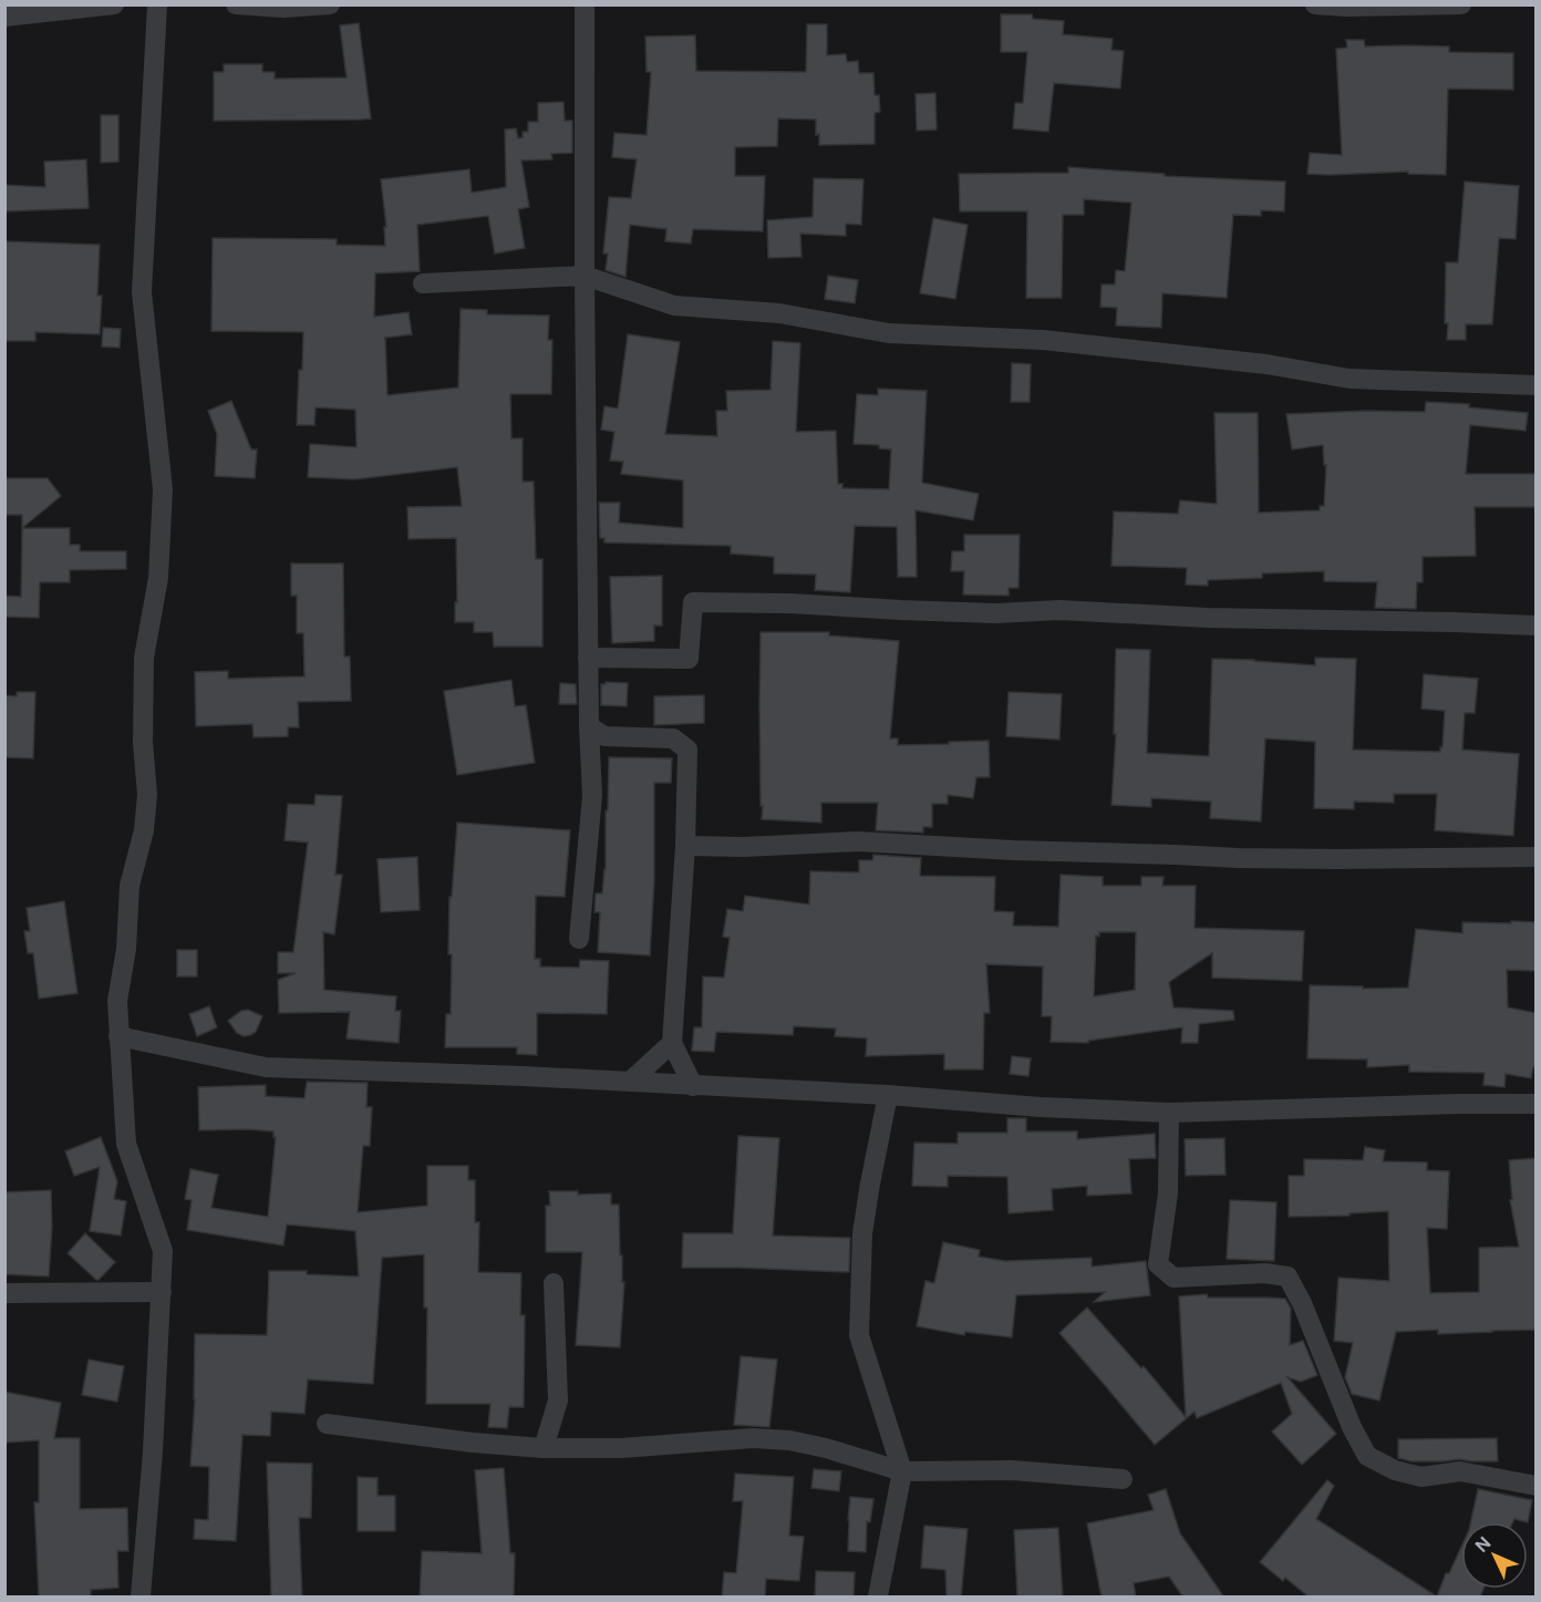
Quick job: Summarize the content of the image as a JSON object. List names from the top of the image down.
{
  "north": "top left"
}
